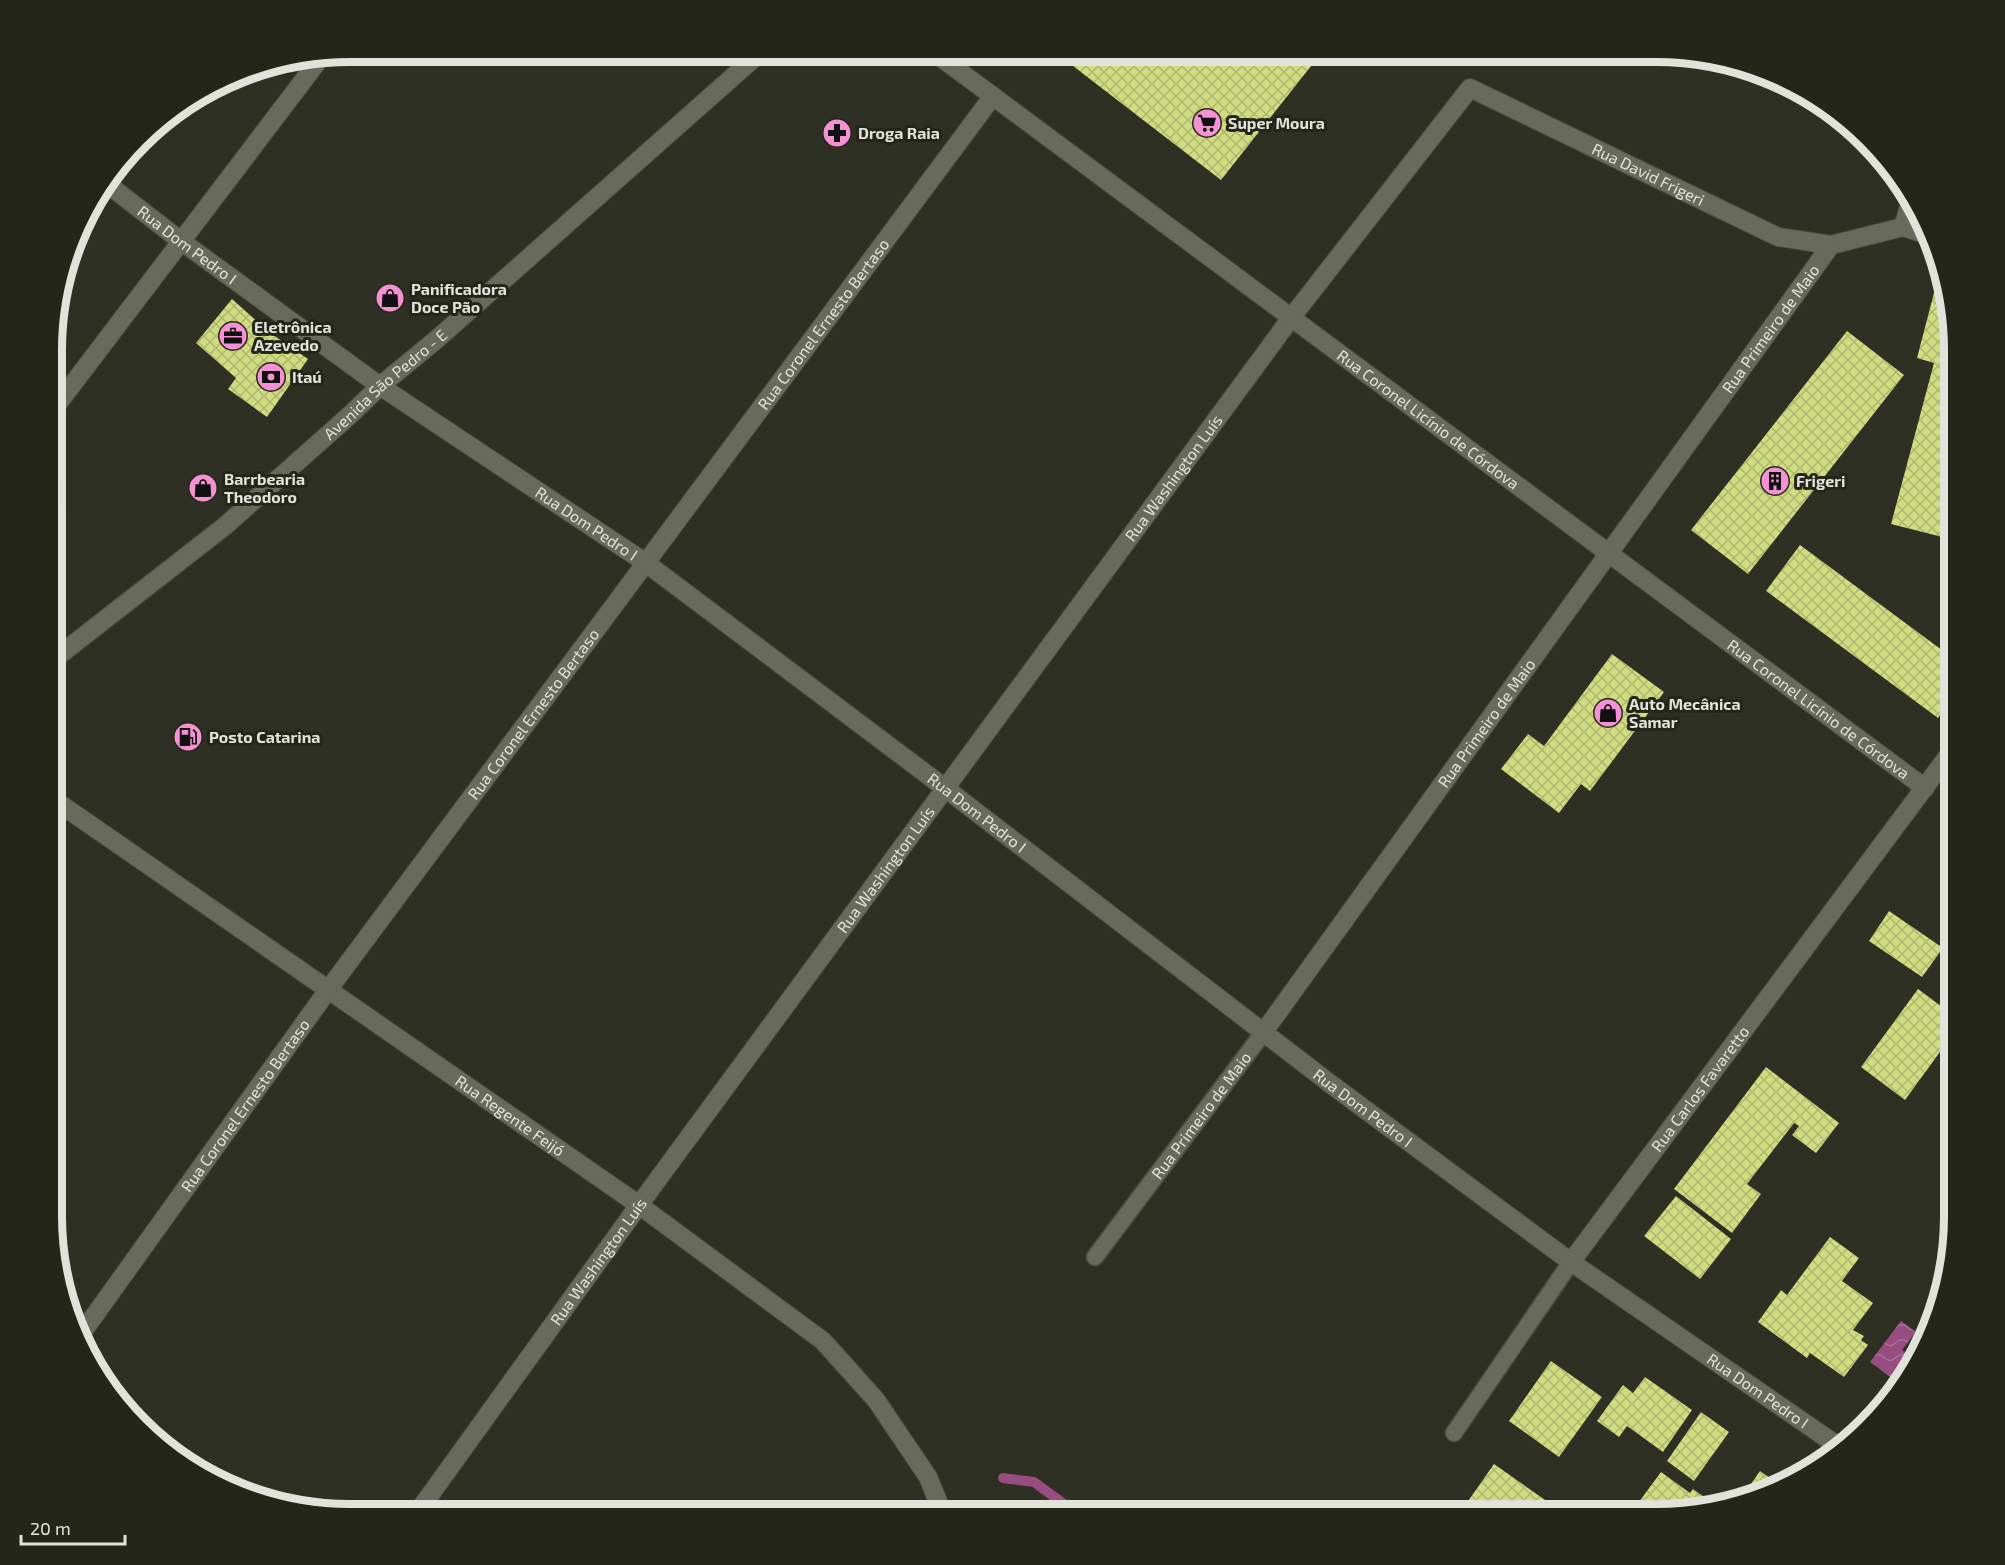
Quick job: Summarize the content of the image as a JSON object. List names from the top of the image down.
{
  "streets": {
    "street": [
      "Rua David Frigeri",
      "Rua Dom Pedro I",
      "Rua Coronel Ernesto Bertaso",
      "Rua Primeiro de Maio",
      "Avenida São Pedro - E",
      "Rua Coronel Licínio de Córdova",
      "Rua Washington Luís",
      "Rua Carlos Favaretto",
      "Rua Regente Feijó"
    ]
  },
  "crossings": [
    ["Rua David Frigeri", "Rua Primeiro de Maio"],
    ["Rua David Frigeri", "Rua Washington Luís"],
    ["Rua Dom Pedro I", "Rua Coronel Ernesto Bertaso"],
    ["Rua Dom Pedro I", "Rua Primeiro de Maio"],
    ["Rua Dom Pedro I", "Avenida São Pedro - E"],
    ["Rua Dom Pedro I", "Rua Washington Luís"],
    ["Rua Dom Pedro I", "Rua Carlos Favaretto"],
    ["Rua Coronel Ernesto Bertaso", "Rua Coronel Licínio de Córdova"],
    ["Rua Coronel Ernesto Bertaso", "Rua Regente Feijó"],
    ["Rua Primeiro de Maio", "Rua Coronel Licínio de Córdova"],
    ["Rua Coronel Licínio de Córdova", "Rua Washington Luís"],
    ["Rua Coronel Licínio de Córdova", "Rua Carlos Favaretto"],
    ["Rua Washington Luís", "Rua Regente Feijó"]
  ],
  "places": {
    "supermarket": ["Super Moura"],
    "pharmacy": ["Droga Raia"],
    "shop": ["Panificadora Doce Pão", "Barrbearia Theodoro", "Auto Mecânica Samar"],
    "office": ["Eletrônica Azevedo"],
    "bank": ["Itaú"],
    "building": ["Frigeri"],
    "fuel station": ["Posto Catarina"]
  },
  "scale_bar": "20 m"
}
